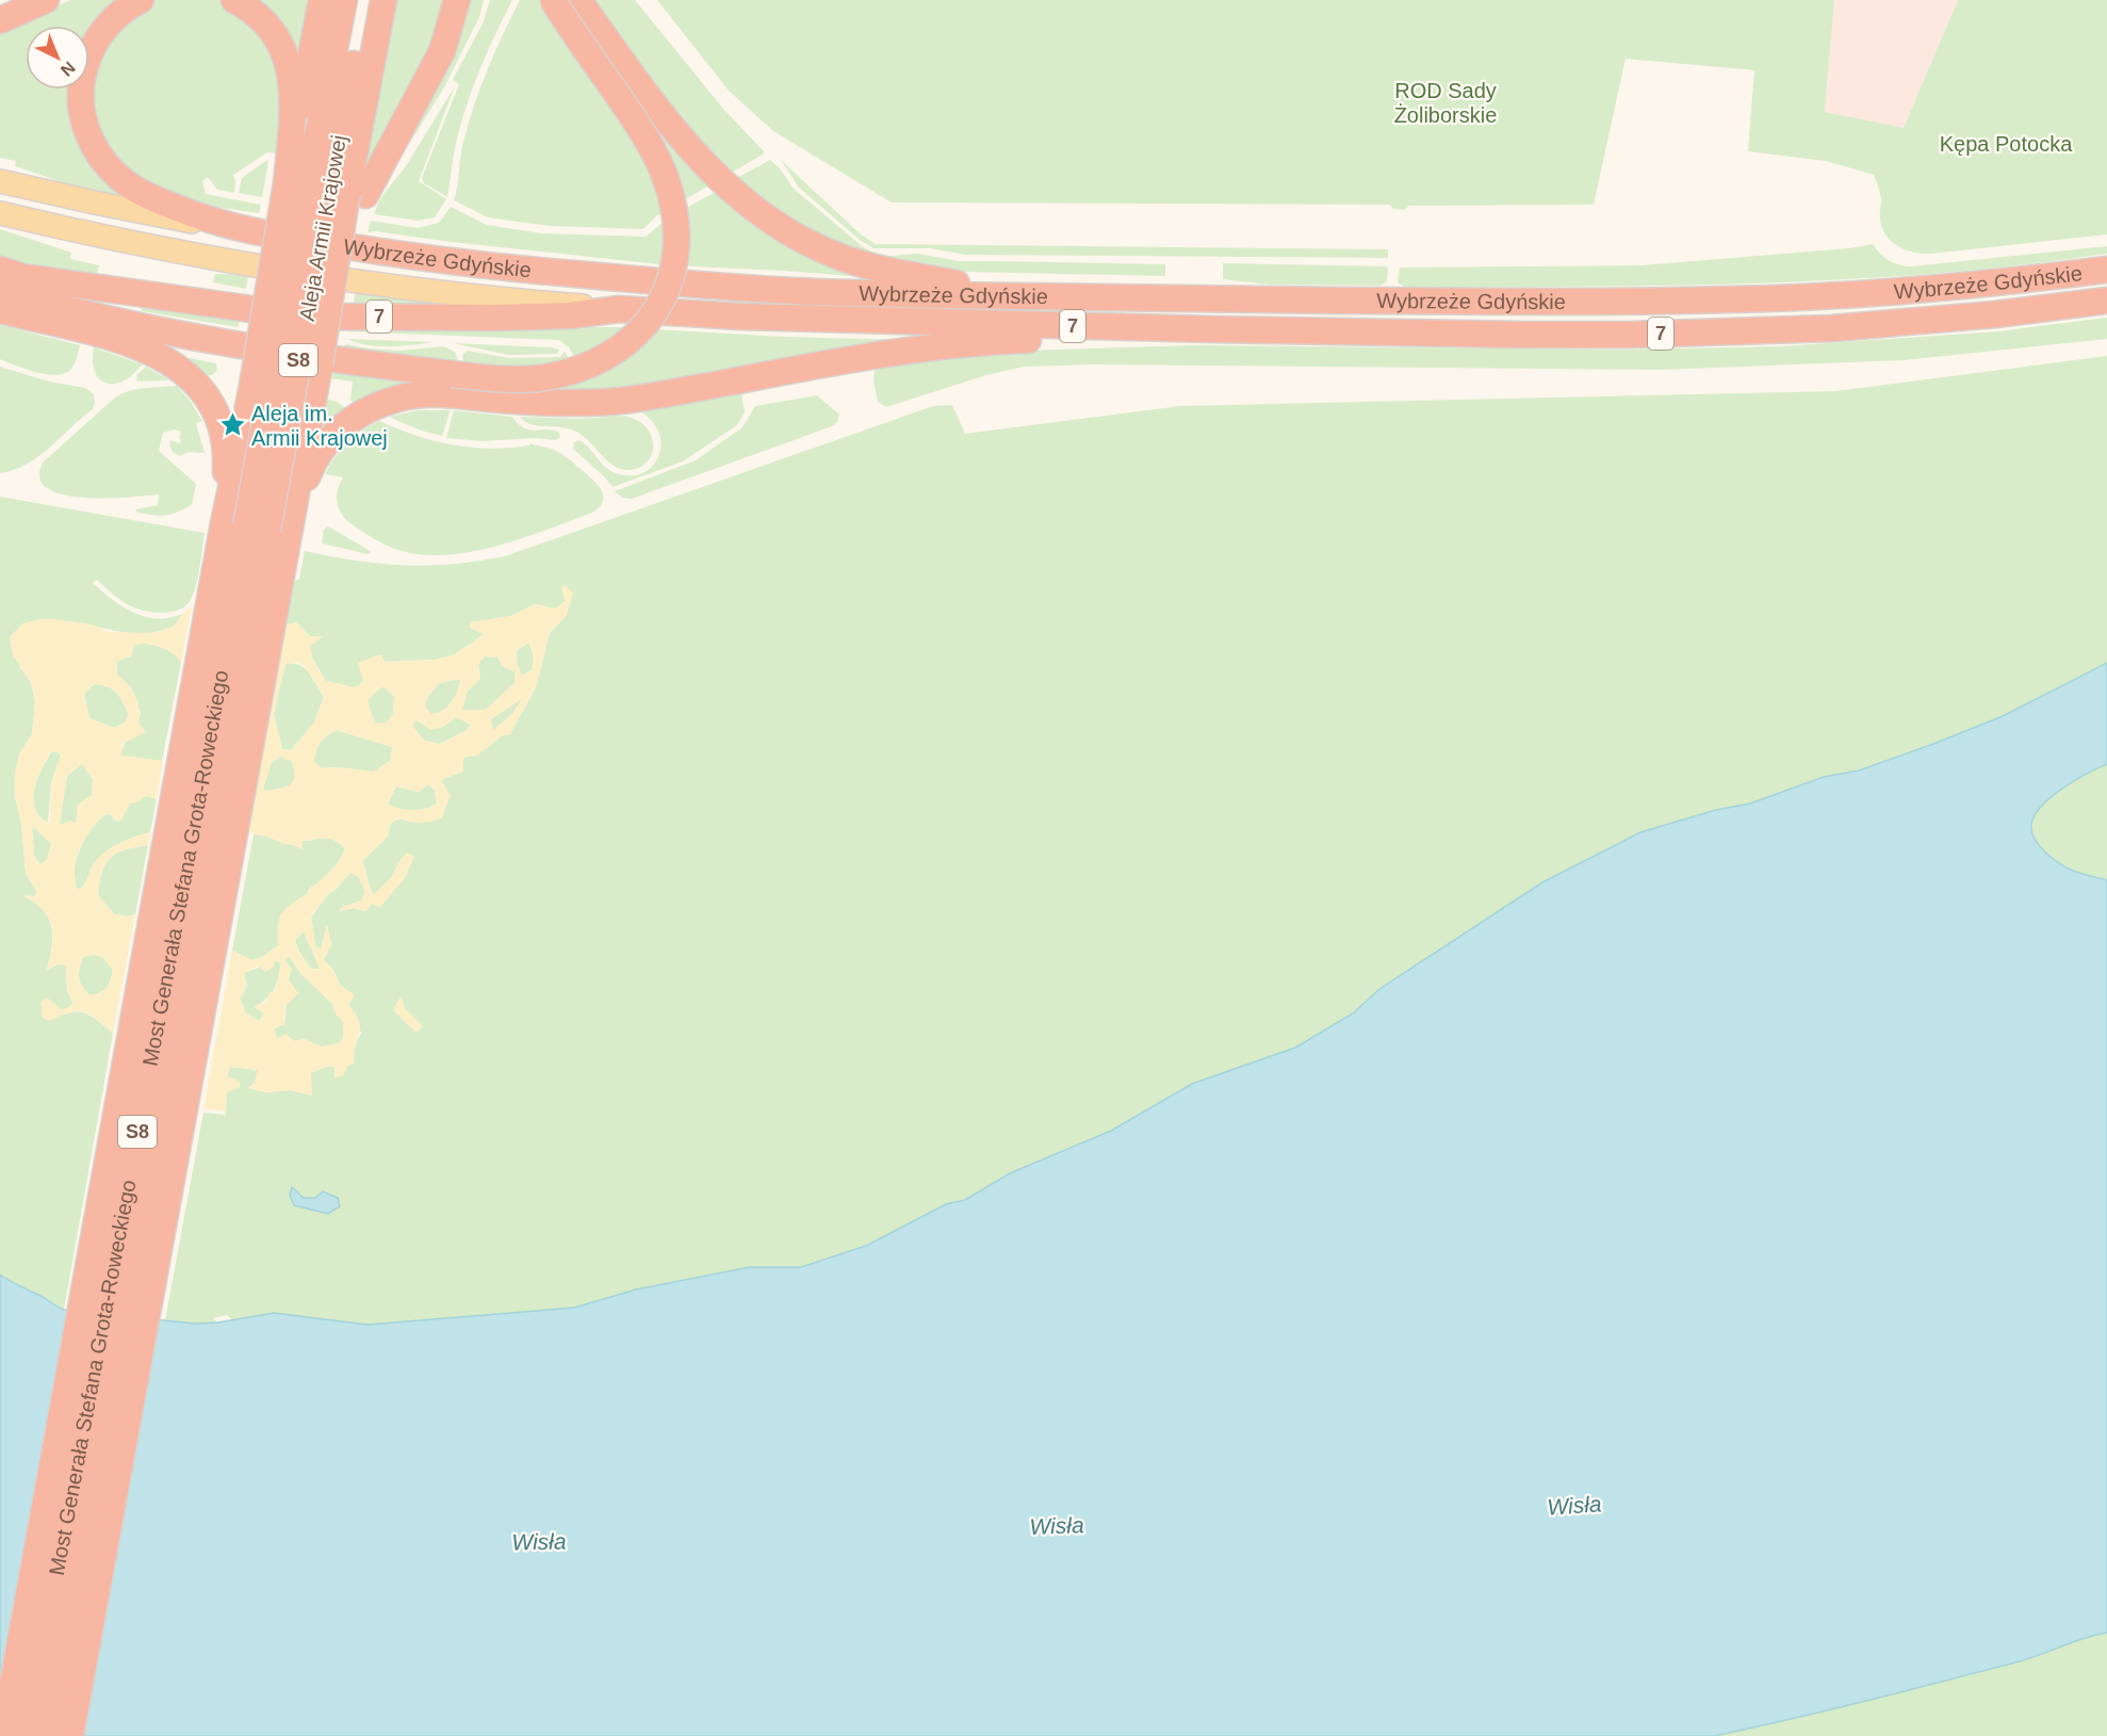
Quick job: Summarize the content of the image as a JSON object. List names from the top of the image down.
{
  "streets": {
    "highway": [
      "Aleja Armii Krajowej",
      "Wybrzeże Gdyńskie",
      "7",
      "S8",
      "Most Generała Stefana Grota-Roweckiego"
    ]
  },
  "crossings": [
    ["Aleja Armii Krajowej", "Most Generała Stefana Grota-Roweckiego"],
    ["Wybrzeże Gdyńskie", "7"]
  ],
  "water": ["Wisła"],
  "parks": ["ROD Sady Żoliborskie", "Kępa Potocka"],
  "places": {
    "place": ["Aleja im. Armii Krajowej"]
  },
  "north": "bottom right"
}
